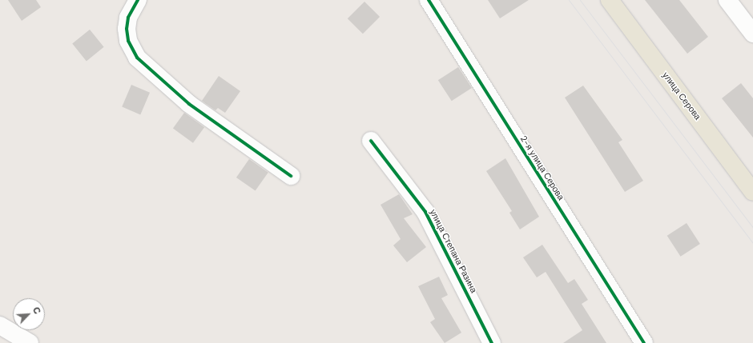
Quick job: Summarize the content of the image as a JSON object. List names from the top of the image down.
{
  "streets": {
    "main road": ["улица Серова"],
    "street": ["2-я улица Серова", "улица Степана Разина"]
  },
  "north": "top right"
}
